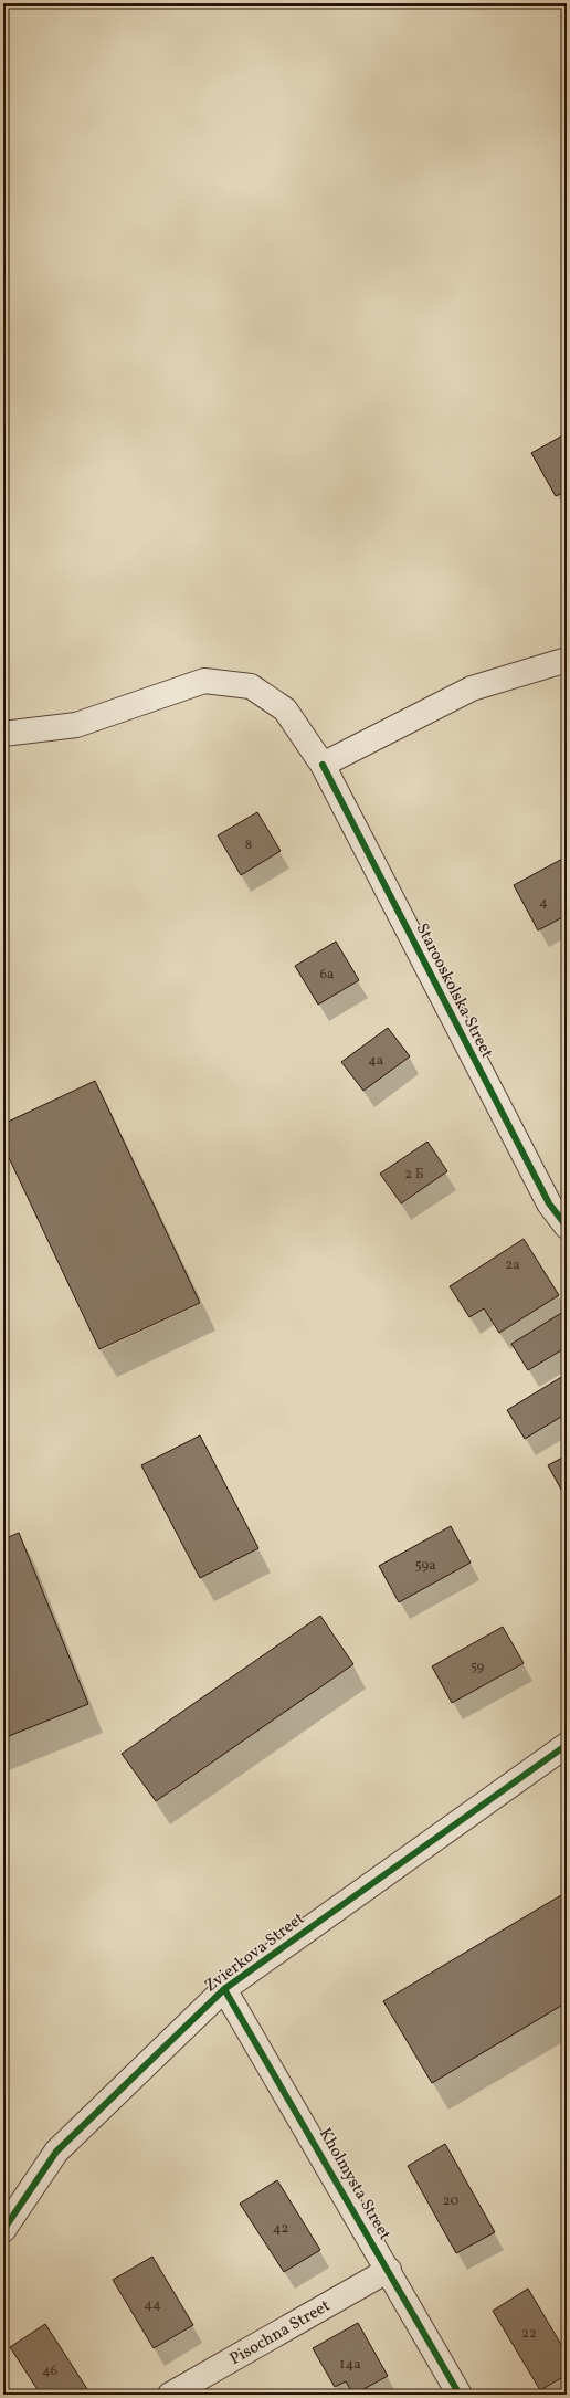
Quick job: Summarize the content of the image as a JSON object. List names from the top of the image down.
{
  "streets": {
    "street": [
      "Starooskolska Street",
      "Zvierkova Street",
      "Kholmysta Street",
      "Pisochna Street"
    ]
  },
  "crossings": [
    ["Zvierkova Street", "Kholmysta Street"],
    ["Kholmysta Street", "Pisochna Street"]
  ],
  "house_numbers": [
    "8",
    "4",
    "6а",
    "4а",
    "2 Б",
    "2а",
    "59а",
    "59",
    "20",
    "42",
    "44",
    "22",
    "14а",
    "46"
  ]
}
